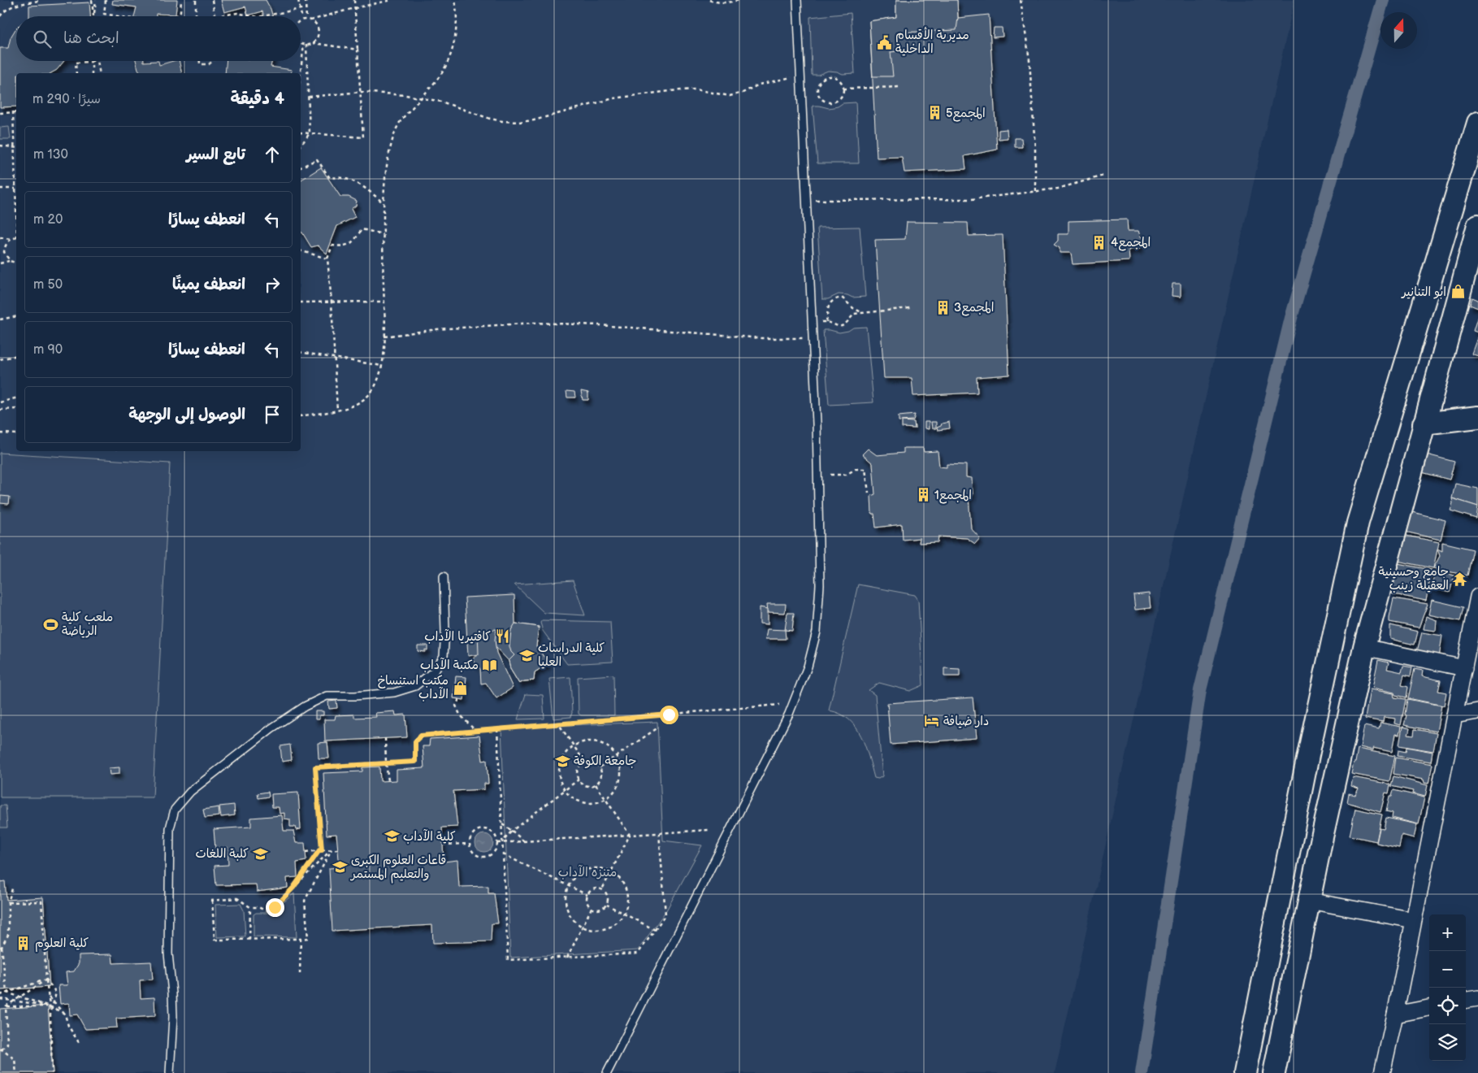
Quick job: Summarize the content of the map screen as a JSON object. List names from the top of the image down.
{
  "parks": ["متنزه الآداب"],
  "places": {
    "public building": ["مديرية الأقسام الداخلية"],
    "building": [
      "المجمع5",
      "المجمع4",
      "المجمع3",
      "المجمع1",
      "كلية العلوم"
    ],
    "shop": ["ابو التنانير", "مكتب استنساخ الآداب"],
    "temple": ["جامع وحسينية العقيلة زينب"],
    "sports": ["ملعب كلية الرياضة"],
    "restaurant": ["كافتيريا الآداب"],
    "school or university": [
      "كلية الدراسات العليا",
      "جامعة الكوفة",
      "كلية الآداب",
      "كلبة اللغات",
      "قاعات العلوم الكبرى والتعليم المستمر"
    ],
    "library": ["مكتبة الآداب"],
    "hotel": ["دار ضيافة"]
  },
  "north": "top",
  "page": {
    "search": "ابحث هنا",
    "heading": ["4 دقيقة", "سيرًا · 290 m"],
    "list": [
      ["تابع السير", "130 m"],
      ["انعطف يسارًا", "20 m"],
      ["انعطف يمينًا", "50 m"],
      ["انعطف يسارًا", "90 m"],
      "الوصول إلى الوجهة"
    ],
    "map_buttons": ["+", "−"]
  }
}
